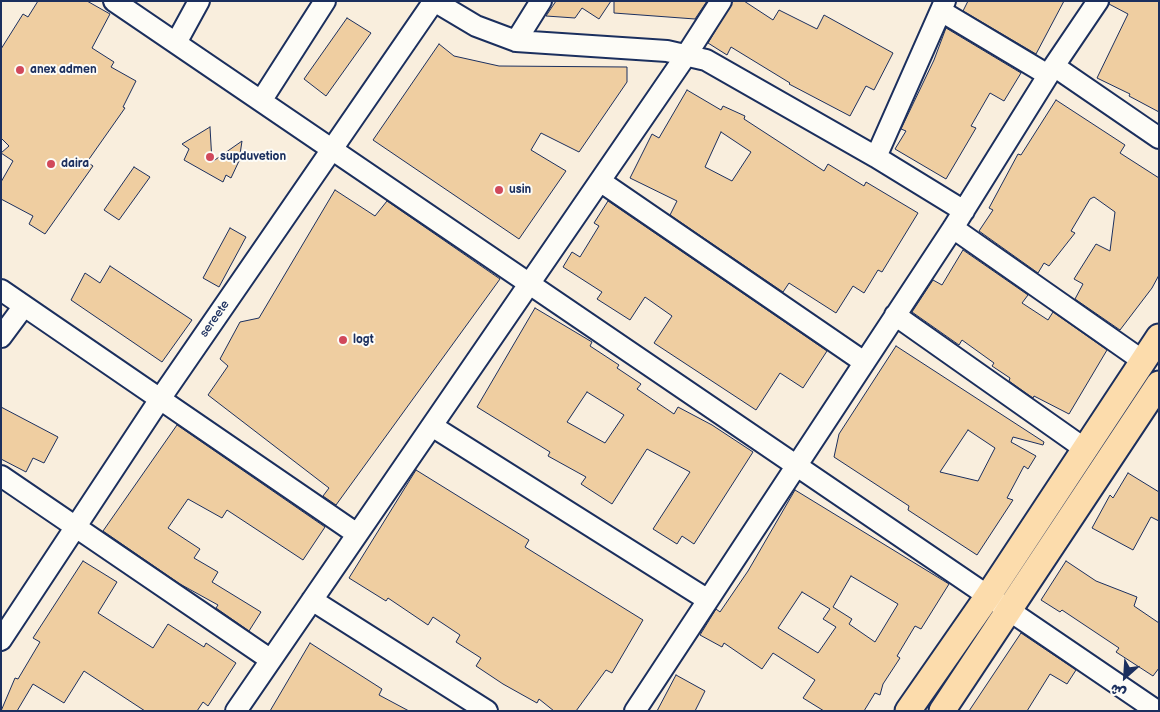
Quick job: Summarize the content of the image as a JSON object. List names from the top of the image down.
{
  "streets": {
    "street": ["sereete"]
  },
  "places": [
    "anex admen",
    "supduvetion",
    "daira",
    "usin",
    "logt"
  ],
  "north": "bottom left"
}
